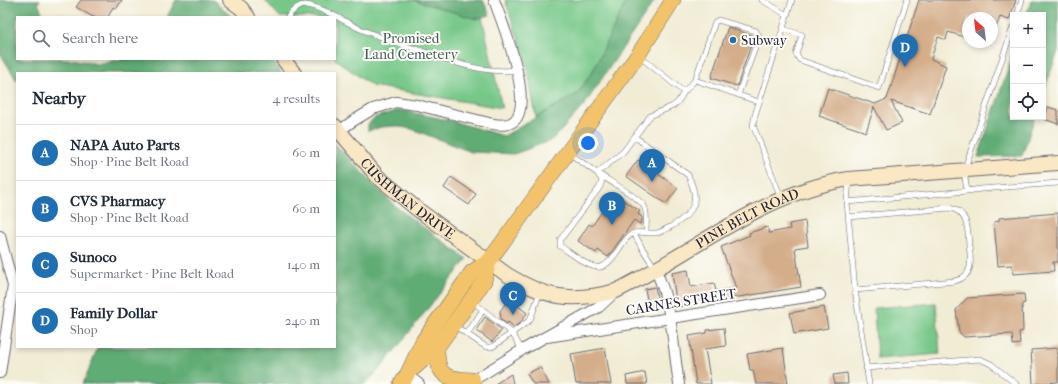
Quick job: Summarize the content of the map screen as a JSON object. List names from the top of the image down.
{
  "streets": {
    "street": ["CUSHMAN DRIVE", "PINE BELT ROAD", "CARNES STREET"]
  },
  "crossings": [
    ["CUSHMAN DRIVE", "PINE BELT ROAD"],
    ["PINE BELT ROAD", "CARNES STREET"]
  ],
  "parks": ["Promised Land Cemetery"],
  "places": ["Subway"],
  "north": "top left",
  "page": {
    "map_buttons": ["+", "−"],
    "search": "Search here",
    "pins": [
      "D",
      "A",
      "B",
      "C"
    ],
    "heading": ["Nearby", "4 results"],
    "list": [
      {
        "mark": "A",
        "name": "NAPA Auto Parts",
        "note": "Shop · Pine Belt Road",
        "value": "60 m"
      },
      {
        "mark": "B",
        "name": "CVS Pharmacy",
        "note": "Shop · Pine Belt Road",
        "value": "60 m"
      },
      {
        "mark": "C",
        "name": "Sunoco",
        "note": "Supermarket · Pine Belt Road",
        "value": "140 m"
      },
      {
        "mark": "D",
        "name": "Family Dollar",
        "note": "Shop",
        "value": "240 m"
      }
    ]
  }
}
